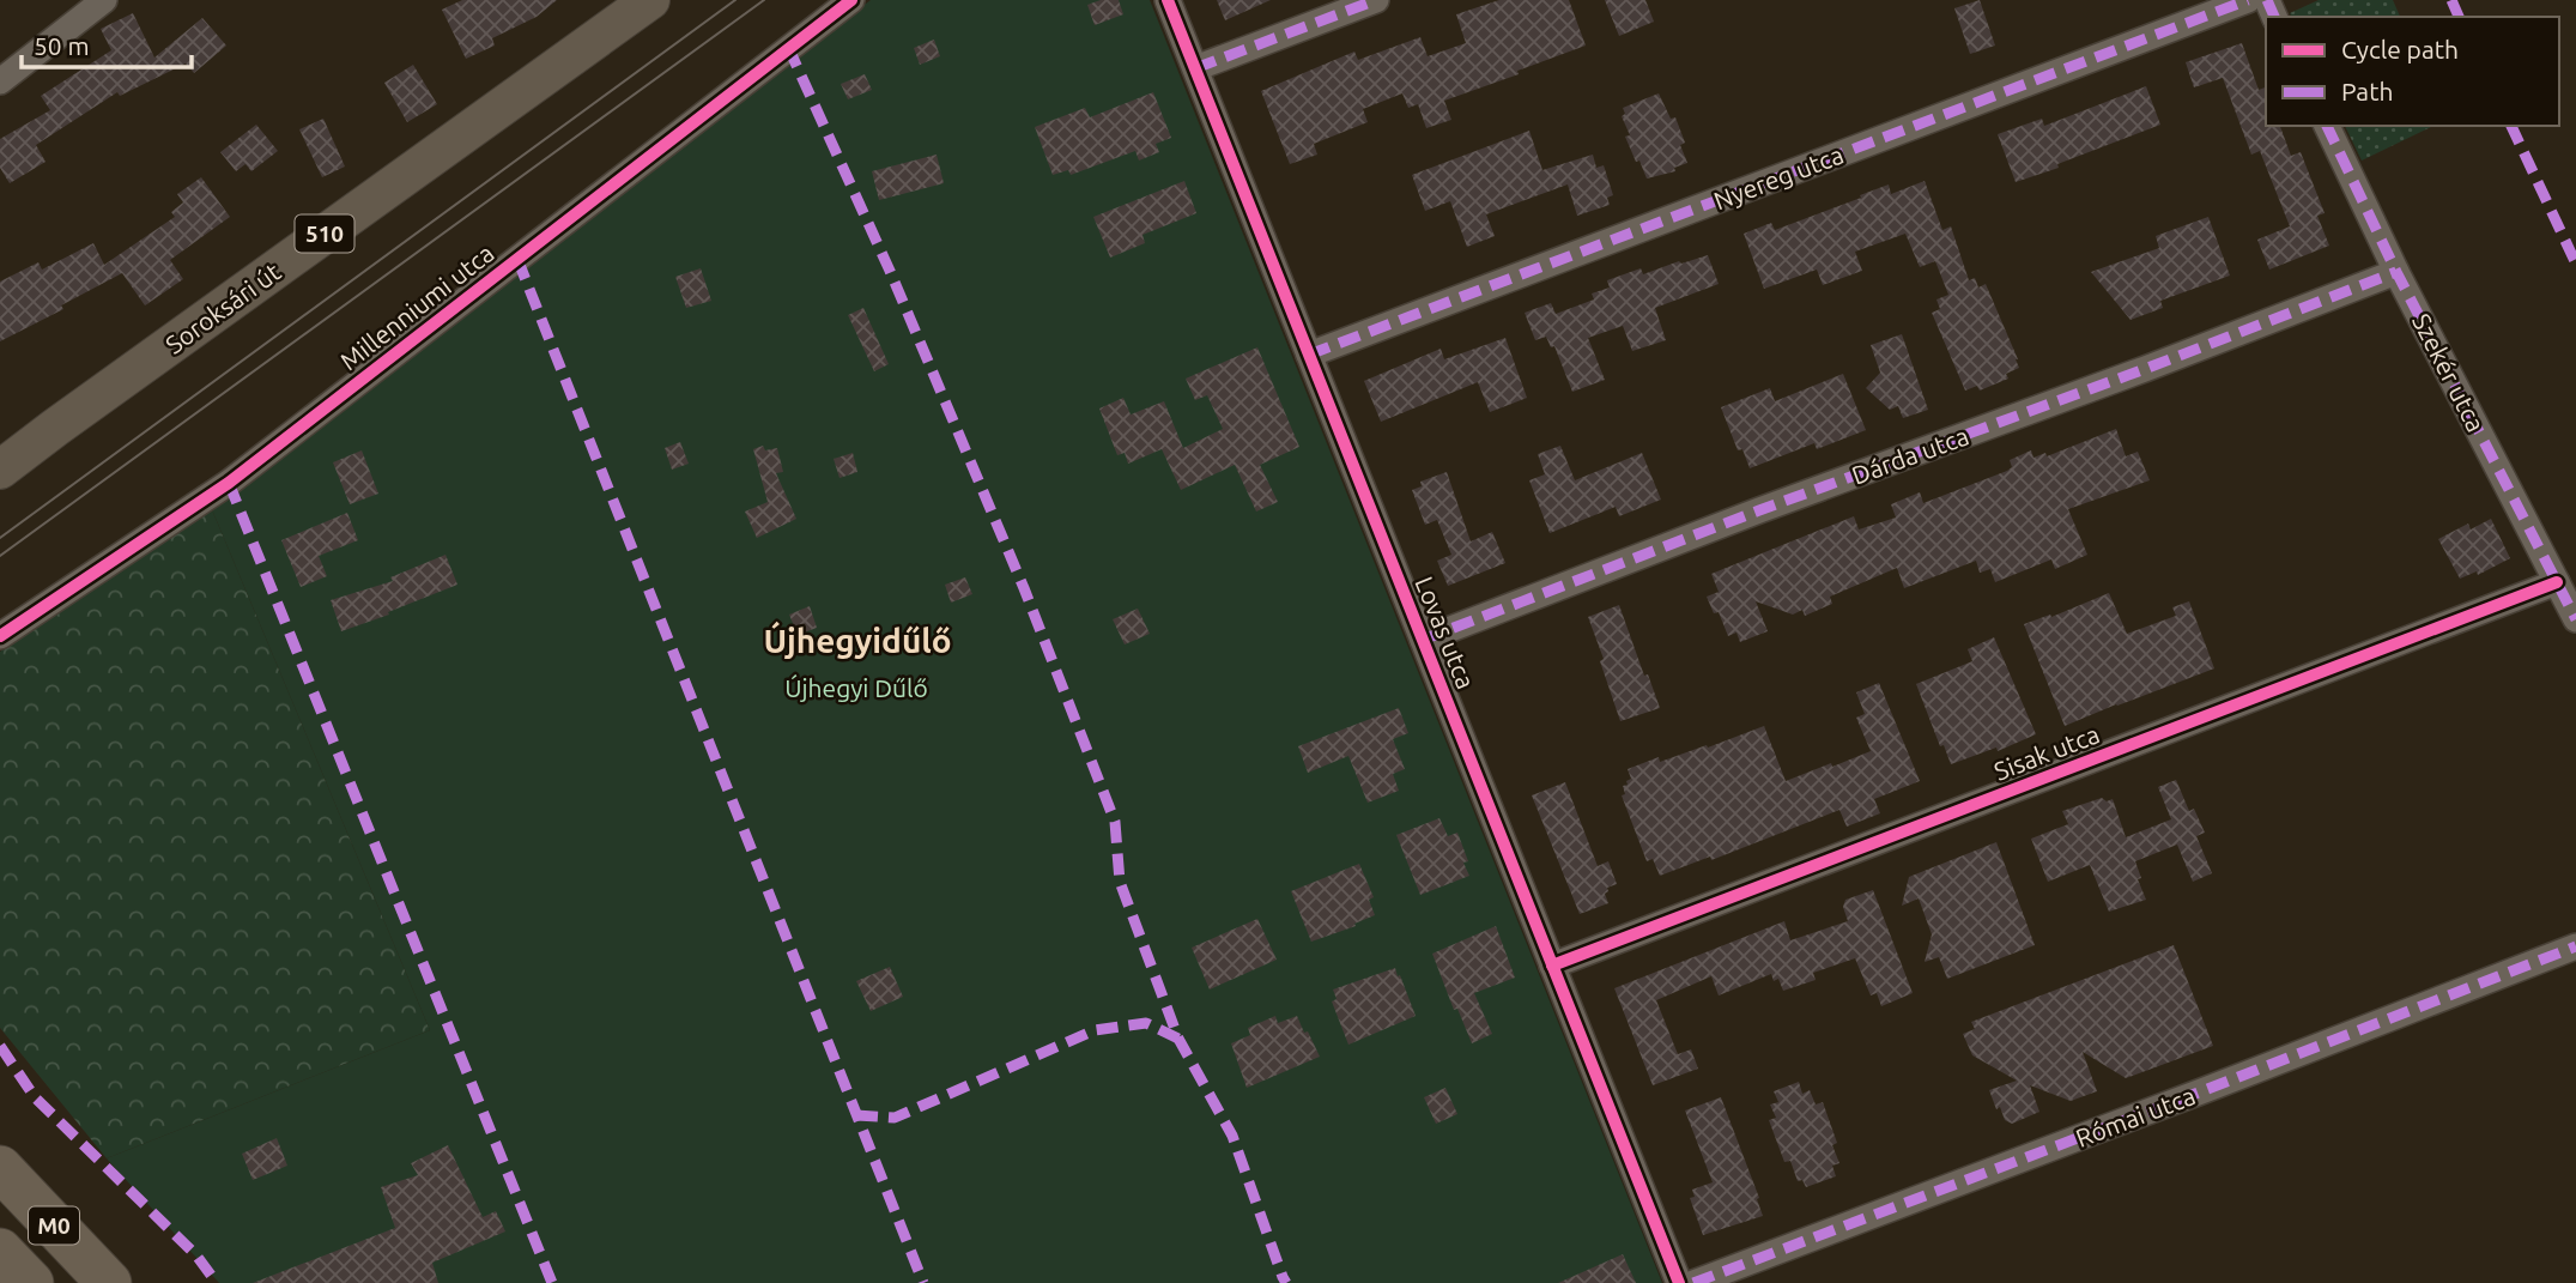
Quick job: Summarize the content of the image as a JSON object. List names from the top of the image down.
{
  "streets": {
    "highway": ["M0"],
    "main road": ["510", "Soroksári út"],
    "street": [
      "Nyereg utca",
      "Millenniumi utca",
      "Szekér utca",
      "Dárda utca",
      "Lovas utca",
      "Sisak utca",
      "Római utca"
    ]
  },
  "crossings": [
    ["Nyereg utca", "Lovas utca"],
    ["Szekér utca", "Dárda utca"],
    ["Szekér utca", "Sisak utca"],
    ["Dárda utca", "Lovas utca"],
    ["Lovas utca", "Sisak utca"]
  ],
  "districts": ["Újhegyidűlő"],
  "parks": ["Újhegyi Dűlő"],
  "legend": ["Cycle path", "Path"],
  "scale_bar": "50 m"
}
